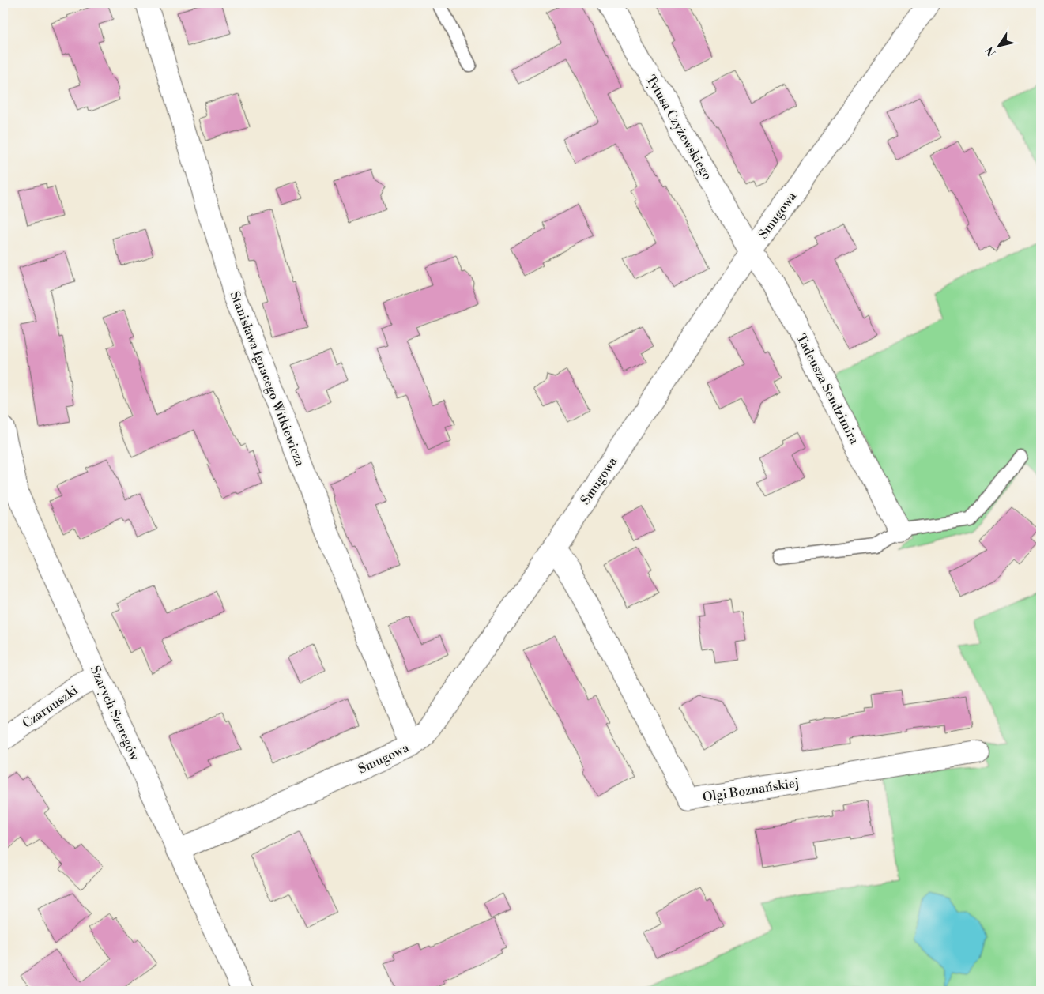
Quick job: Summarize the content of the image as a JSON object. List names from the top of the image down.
{
  "streets": {
    "street": [
      "Tytusa Czyżewskiego",
      "Smugowa",
      "Stanisława Ignacego Witkiewicza",
      "Tadeusza Sendzimira",
      "Czarnuszki",
      "Szarych Szeregów",
      "Olgi Boznańskiej"
    ]
  },
  "crossings": [
    ["Tytusa Czyżewskiego", "Smugowa"],
    ["Tytusa Czyżewskiego", "Tadeusza Sendzimira"],
    ["Smugowa", "Stanisława Ignacego Witkiewicza"],
    ["Smugowa", "Tadeusza Sendzimira"],
    ["Smugowa", "Szarych Szeregów"],
    ["Smugowa", "Olgi Boznańskiej"],
    ["Czarnuszki", "Szarych Szeregów"]
  ],
  "north": "bottom left"
}
